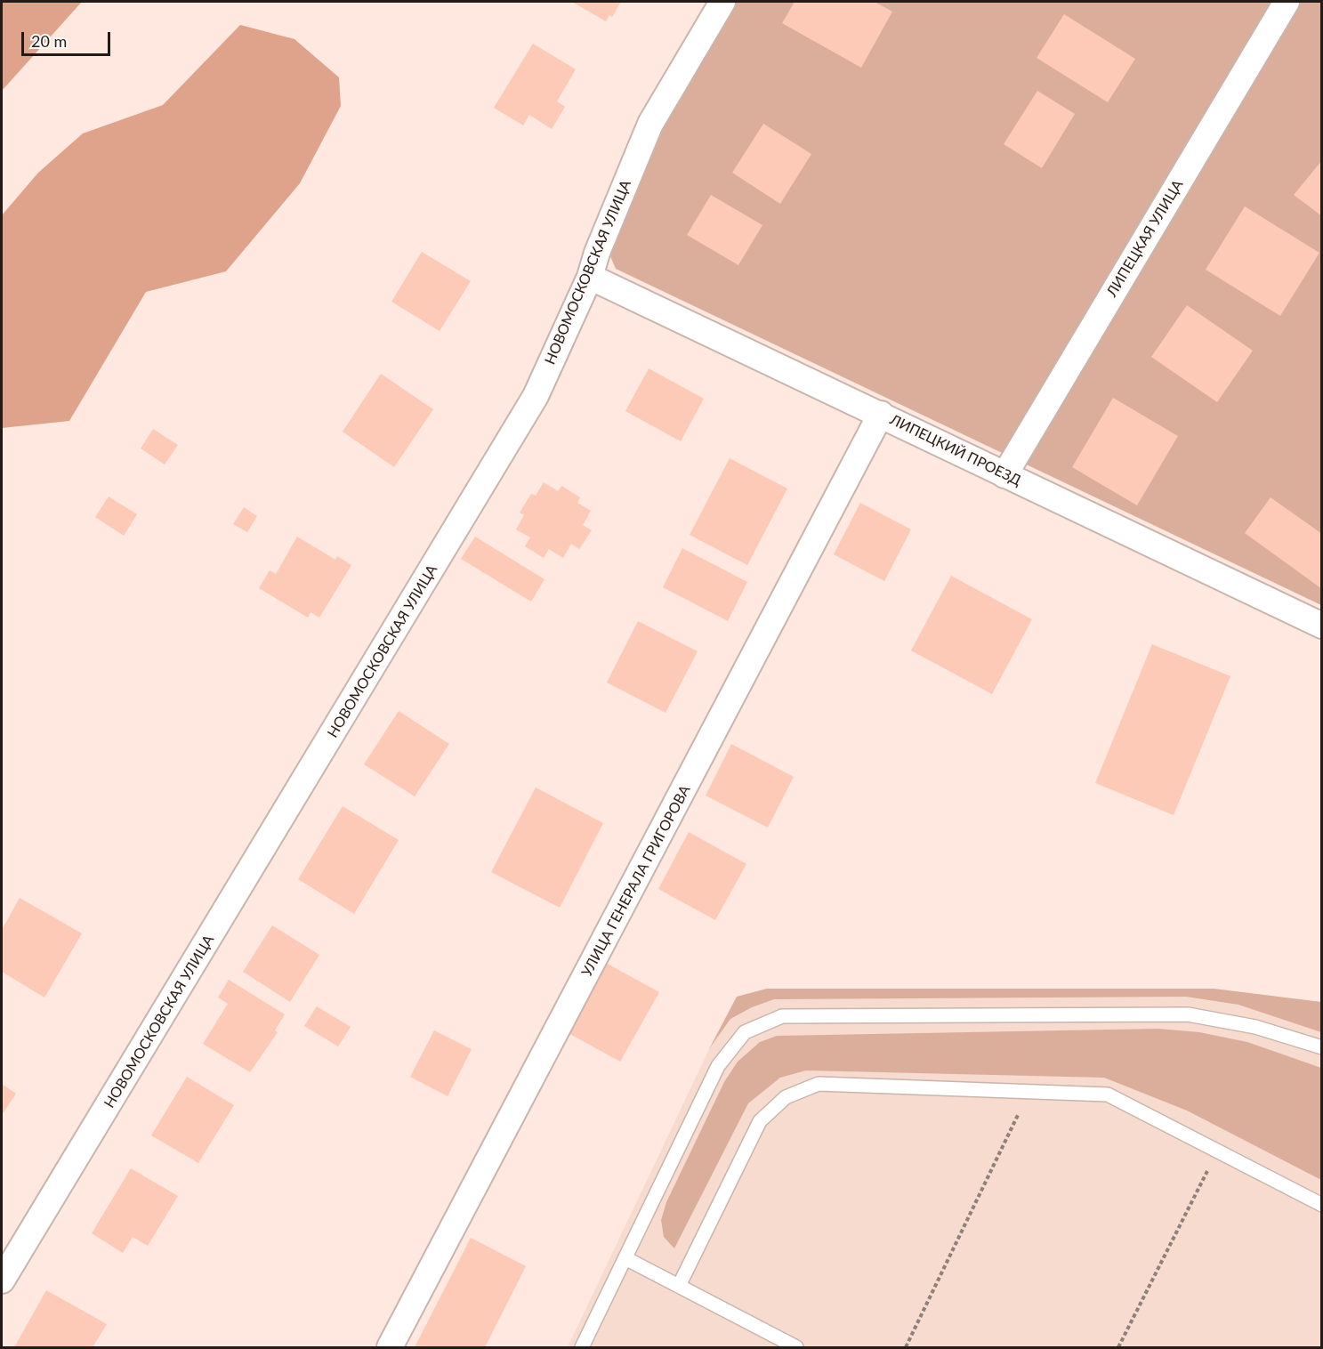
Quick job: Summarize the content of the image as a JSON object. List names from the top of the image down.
{
  "streets": {
    "street": [
      "ЛИПЕЦКАЯ УЛИЦА",
      "НОВОМОСКОВСКАЯ УЛИЦА",
      "ЛИПЕЦКИЙ ПРОЕЗД",
      "УЛИЦА ГЕНЕРАЛА ГРИГОРОВА"
    ]
  },
  "crossings": [
    ["ЛИПЕЦКАЯ УЛИЦА", "ЛИПЕЦКИЙ ПРОЕЗД"],
    ["НОВОМОСКОВСКАЯ УЛИЦА", "ЛИПЕЦКИЙ ПРОЕЗД"],
    ["ЛИПЕЦКИЙ ПРОЕЗД", "УЛИЦА ГЕНЕРАЛА ГРИГОРОВА"]
  ],
  "scale_bar": "20 m"
}
